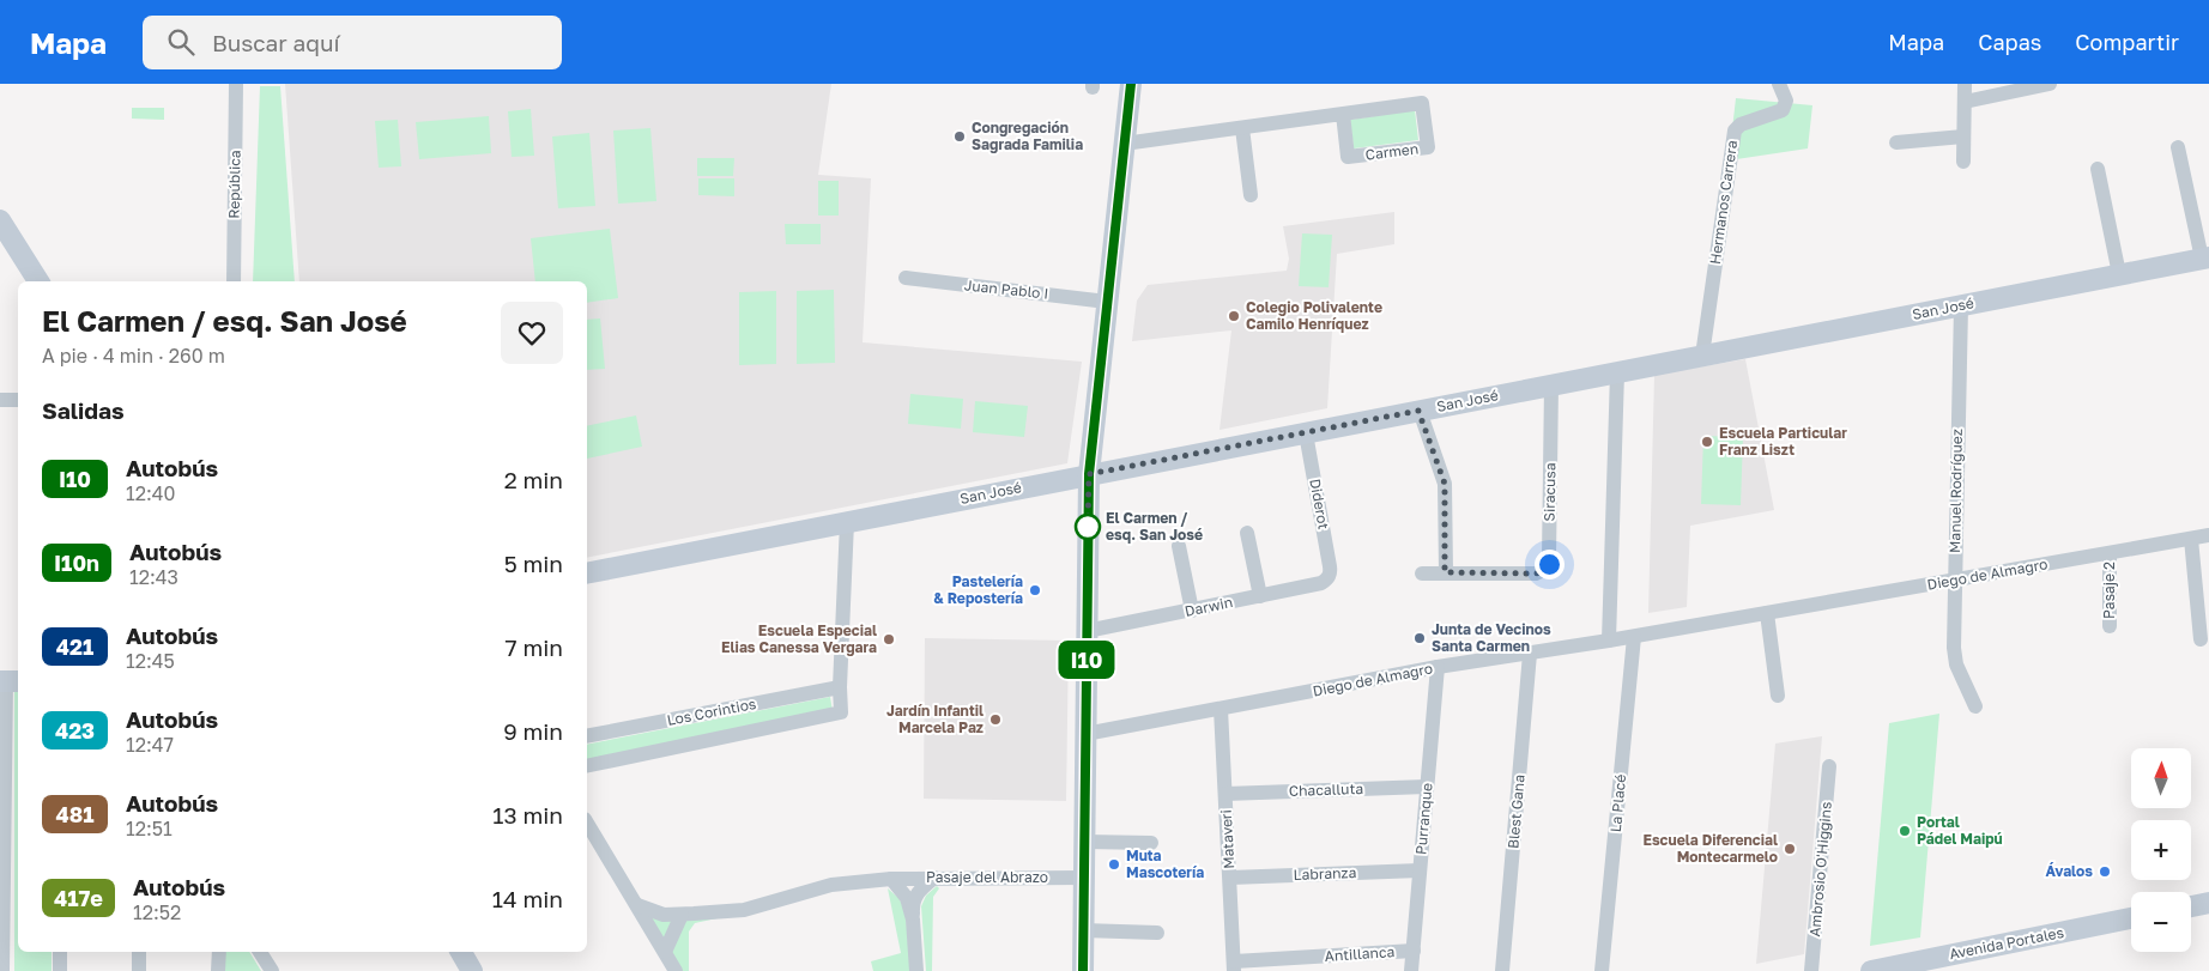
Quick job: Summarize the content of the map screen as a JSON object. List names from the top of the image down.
{
  "streets": {
    "street": [
      "Carmen",
      "República",
      "Hermanos Carrera",
      "Juan Pablo I",
      "San José",
      "Manuel Rodríguez",
      "Siracusa",
      "Diderot",
      "Diego de Almagro",
      "Pasaje 2",
      "Darwin",
      "Los Corintios",
      "Chacalluta",
      "La Placé",
      "Blest Gana",
      "Purranque",
      "Mataveri",
      "Ambrosio O'Higgins",
      "Labranza",
      "Pasaje del Abrazo",
      "Avenida Portales",
      "Antillanca"
    ]
  },
  "crossings": [
    ["Hermanos Carrera", "San José"],
    ["San José", "Manuel Rodríguez"],
    ["San José", "Siracusa"],
    ["San José", "Diderot"],
    ["Manuel Rodríguez", "Diego de Almagro"],
    ["Diderot", "Darwin"],
    ["Diego de Almagro", "Pasaje 2"],
    ["Diego de Almagro", "La Placé"],
    ["Diego de Almagro", "Blest Gana"],
    ["Diego de Almagro", "Purranque"],
    ["Diego de Almagro", "Mataveri"],
    ["Chacalluta", "Purranque"],
    ["Chacalluta", "Mataveri"],
    ["Purranque", "Labranza"],
    ["Purranque", "Antillanca"],
    ["Mataveri", "Labranza"],
    ["Mataveri", "Antillanca"]
  ],
  "places": [
    "Congregación Sagrada Familia",
    "Colegio Polivalente Camilo Henríquez",
    "Escuela Particular Franz Liszt",
    "El Carmen / esq. San José",
    "Pastelería & Repostería",
    "Junta de Vecinos Santa Carmen",
    "Escuela Especial Elias Canessa Vergara",
    "Jardín Infantil Marcela Paz",
    "Portal Pádel Maipú",
    "Escuela Diferencial Montecarmelo",
    "Muta Mascotería",
    "Ávalos"
  ],
  "lines": ["bus line I10"],
  "north": "top",
  "page": {
    "header": "Mapa",
    "search": "Buscar aquí",
    "nav": ["Mapa", "Capas", "Compartir"],
    "on_map": "I10",
    "heading": [
      ["El Carmen / esq. San José", "A pie · 4 min · 260 m"],
      "Salidas"
    ],
    "list": [
      {
        "mark": "I10",
        "name": "Autobús",
        "note": "12:40",
        "value": "2 min"
      },
      {
        "mark": "I10n",
        "name": "Autobús",
        "note": "12:43",
        "value": "5 min"
      },
      {
        "mark": "421",
        "name": "Autobús",
        "note": "12:45",
        "value": "7 min"
      },
      {
        "mark": "423",
        "name": "Autobús",
        "note": "12:47",
        "value": "9 min"
      },
      {
        "mark": "481",
        "name": "Autobús",
        "note": "12:51",
        "value": "13 min"
      },
      {
        "mark": "417e",
        "name": "Autobús",
        "note": "12:52",
        "value": "14 min"
      }
    ],
    "map_buttons": ["+", "−"]
  }
}
